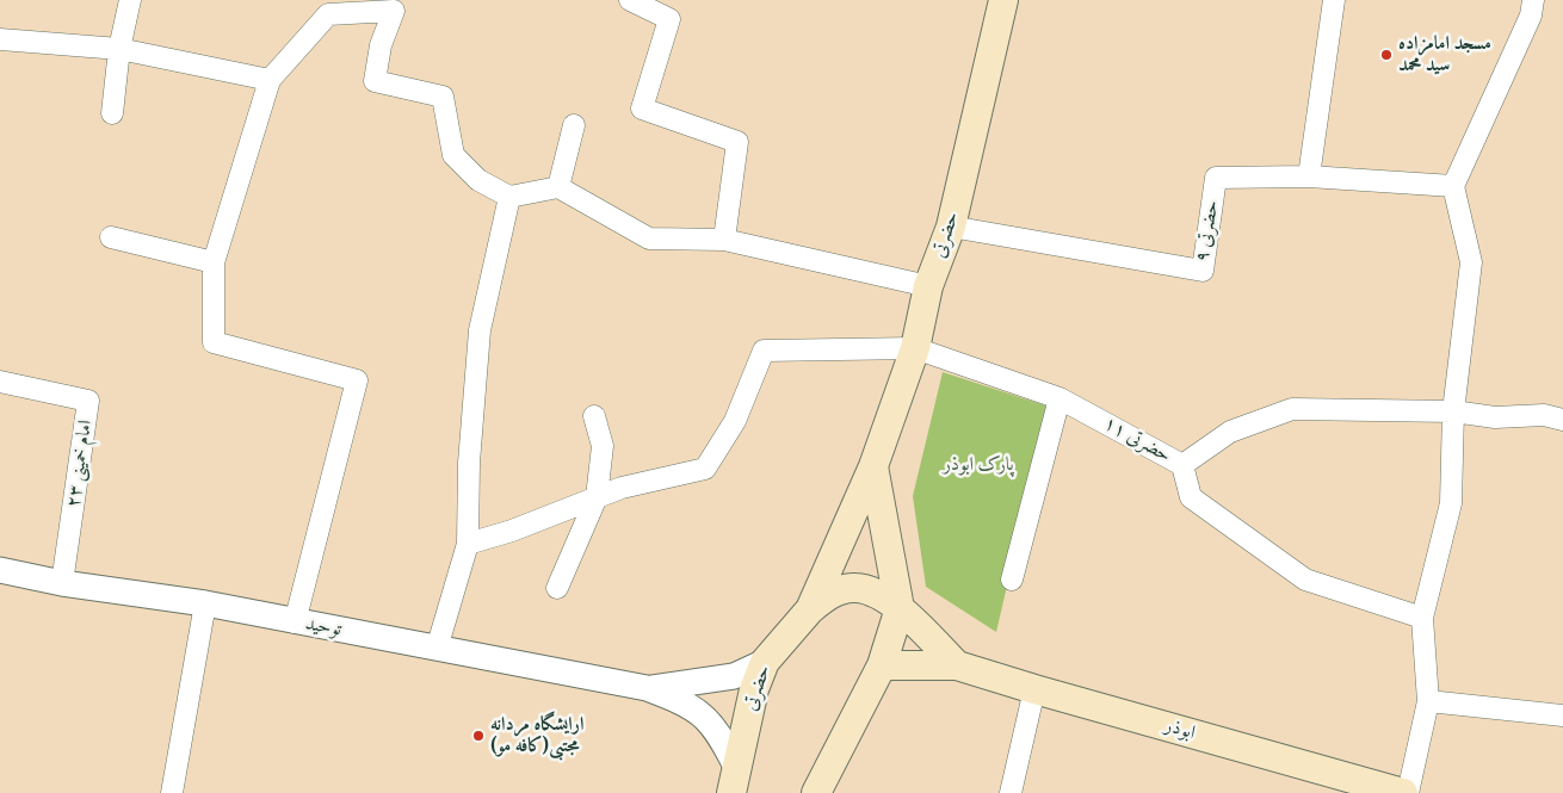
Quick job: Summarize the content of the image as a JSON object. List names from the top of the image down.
{
  "streets": {
    "main road": ["حضرتی", "ابوذر"],
    "street": [
      "حضرتی ۹",
      "حضرتی ۱۱",
      "امام خمینی ۲۳",
      "توحید"
    ]
  },
  "crossings": [
    ["حضرتی ۹", "حضرتی"],
    ["حضرتی", "حضرتی ۱۱"],
    ["حضرتی", "توحید"],
    ["امام خمینی ۲۳", "توحید"]
  ],
  "parks": ["پارک ابوذر"],
  "places": ["مسجد امامزاده سید محمد", "ارایشگاه مردانه مجتبی(کافه مو)"]
}
